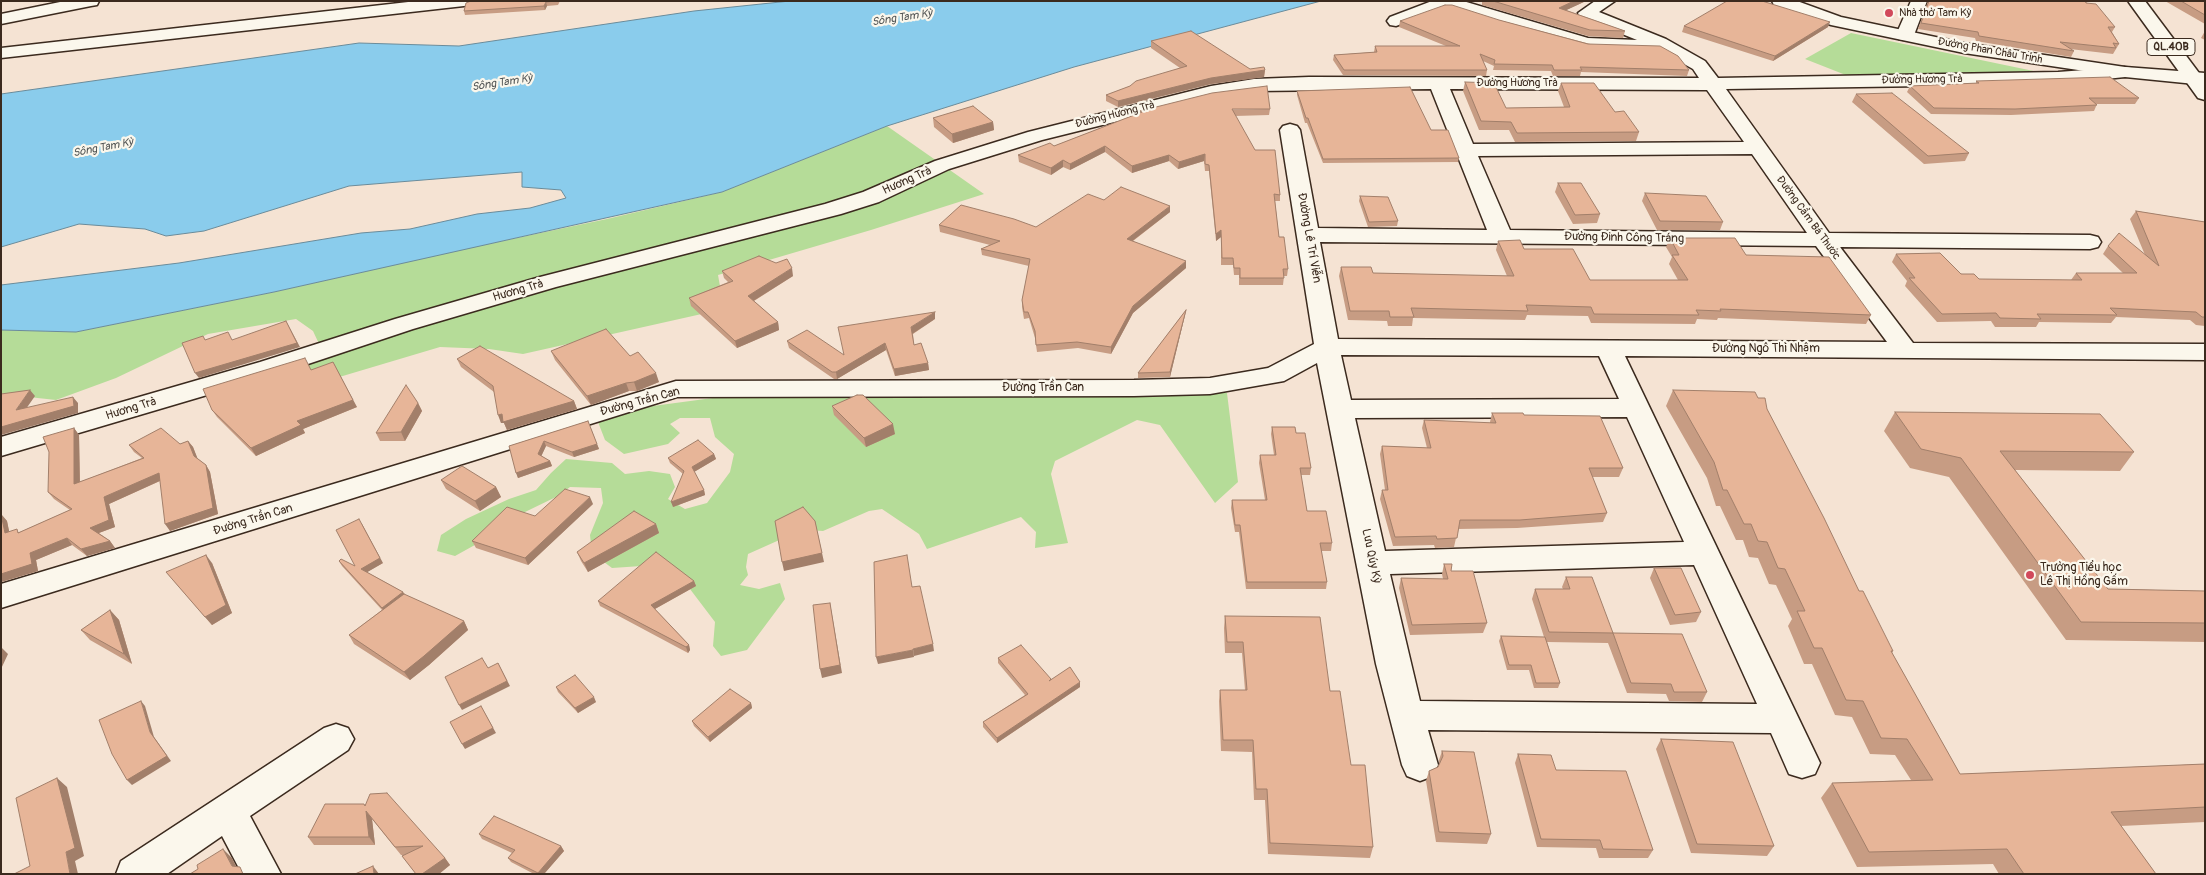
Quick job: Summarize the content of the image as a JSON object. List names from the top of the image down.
{
  "streets": {
    "main road": [
      "QL.40B",
      "Đường Phan Châu Trinh",
      "Đường Hương Trà",
      "Hương Trà",
      "Đường Cầm Bá Thước",
      "Đường Lê Trí Viễn",
      "Đường Đinh Công Tráng",
      "Đường Ngô Thì Nhậm",
      "Đường Trần Can",
      "Lưu Qúy Kỳ"
    ]
  },
  "crossings": [
    ["QL.40B", "Đường Phan Châu Trinh"],
    ["Đường Phan Châu Trinh", "Đường Hương Trà"],
    ["Đường Hương Trà", "Hương Trà"],
    ["Đường Hương Trà", "Đường Cầm Bá Thước"],
    ["Đường Cầm Bá Thước", "Đường Đinh Công Tráng"],
    ["Đường Cầm Bá Thước", "Đường Ngô Thì Nhậm"],
    ["Đường Lê Trí Viễn", "Đường Đinh Công Tráng"],
    ["Đường Lê Trí Viễn", "Đường Ngô Thì Nhậm"],
    ["Đường Lê Trí Viễn", "Đường Trần Can"],
    ["Đường Lê Trí Viễn", "Lưu Qúy Kỳ"],
    ["Đường Ngô Thì Nhậm", "Đường Trần Can"],
    ["Đường Ngô Thì Nhậm", "Lưu Qúy Kỳ"],
    ["Đường Trần Can", "Lưu Qúy Kỳ"]
  ],
  "water": ["Sông Tam Kỳ"],
  "places": ["Nhà thờ Tam Kỳ", "Trường Tiểu học Lê Thị Hồng Gấm"]
}
